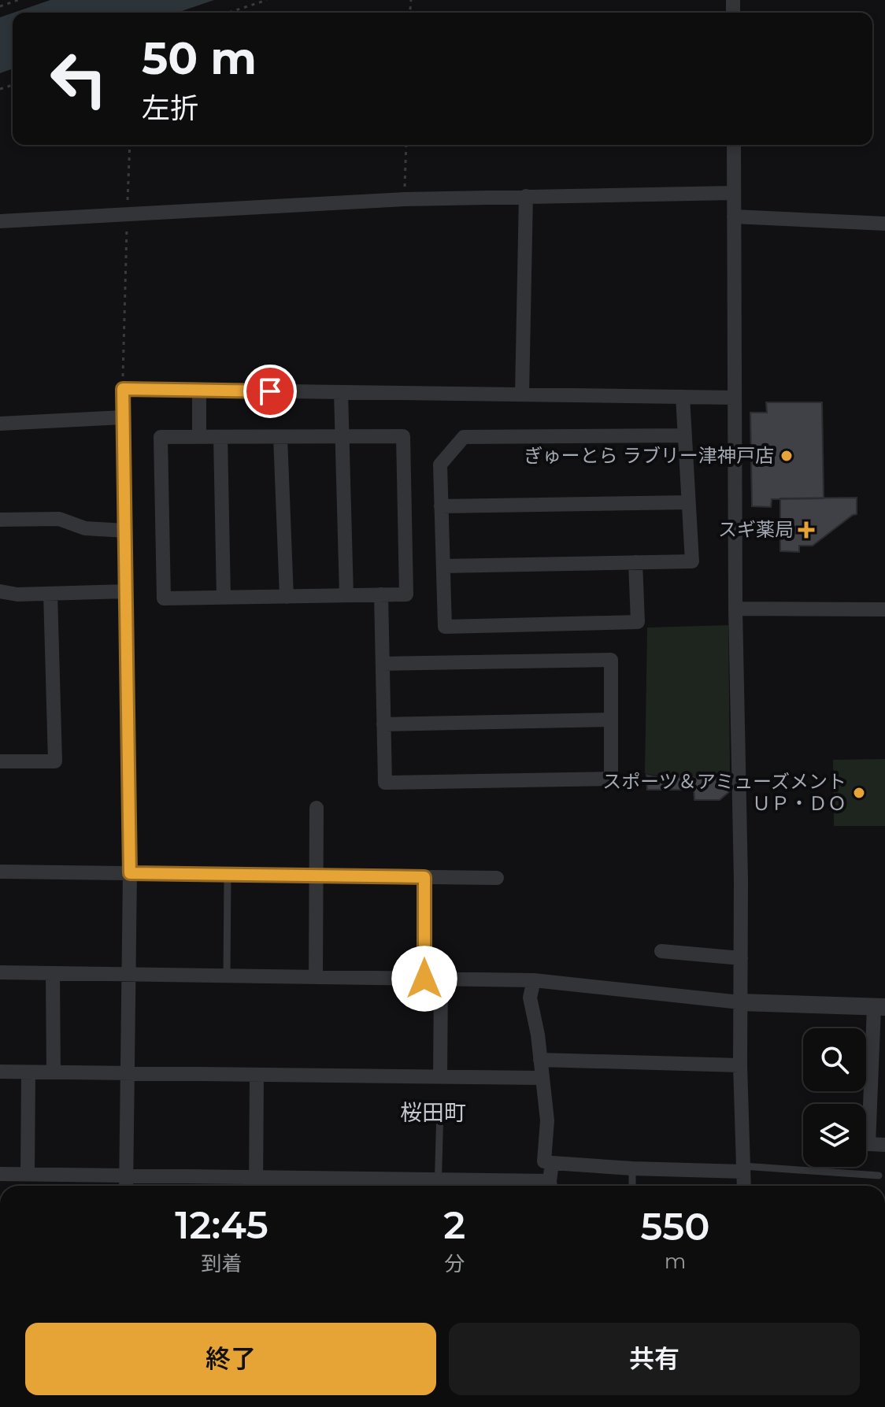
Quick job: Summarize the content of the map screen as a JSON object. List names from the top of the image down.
{
  "districts": ["桜田町"],
  "places": {
    "other": ["ぎゅーとら ラブリー津神戸店", "スポーツ＆アミューズメント ＵＰ・ＤＯ"],
    "health": ["スギ薬局"]
  },
  "page": {
    "turn": ["50 m", "左折"],
    "eta": [
      "12:45",
      "到着",
      "2",
      "分",
      "550",
      "m"
    ],
    "buttons": ["終了", "共有"]
  }
}
